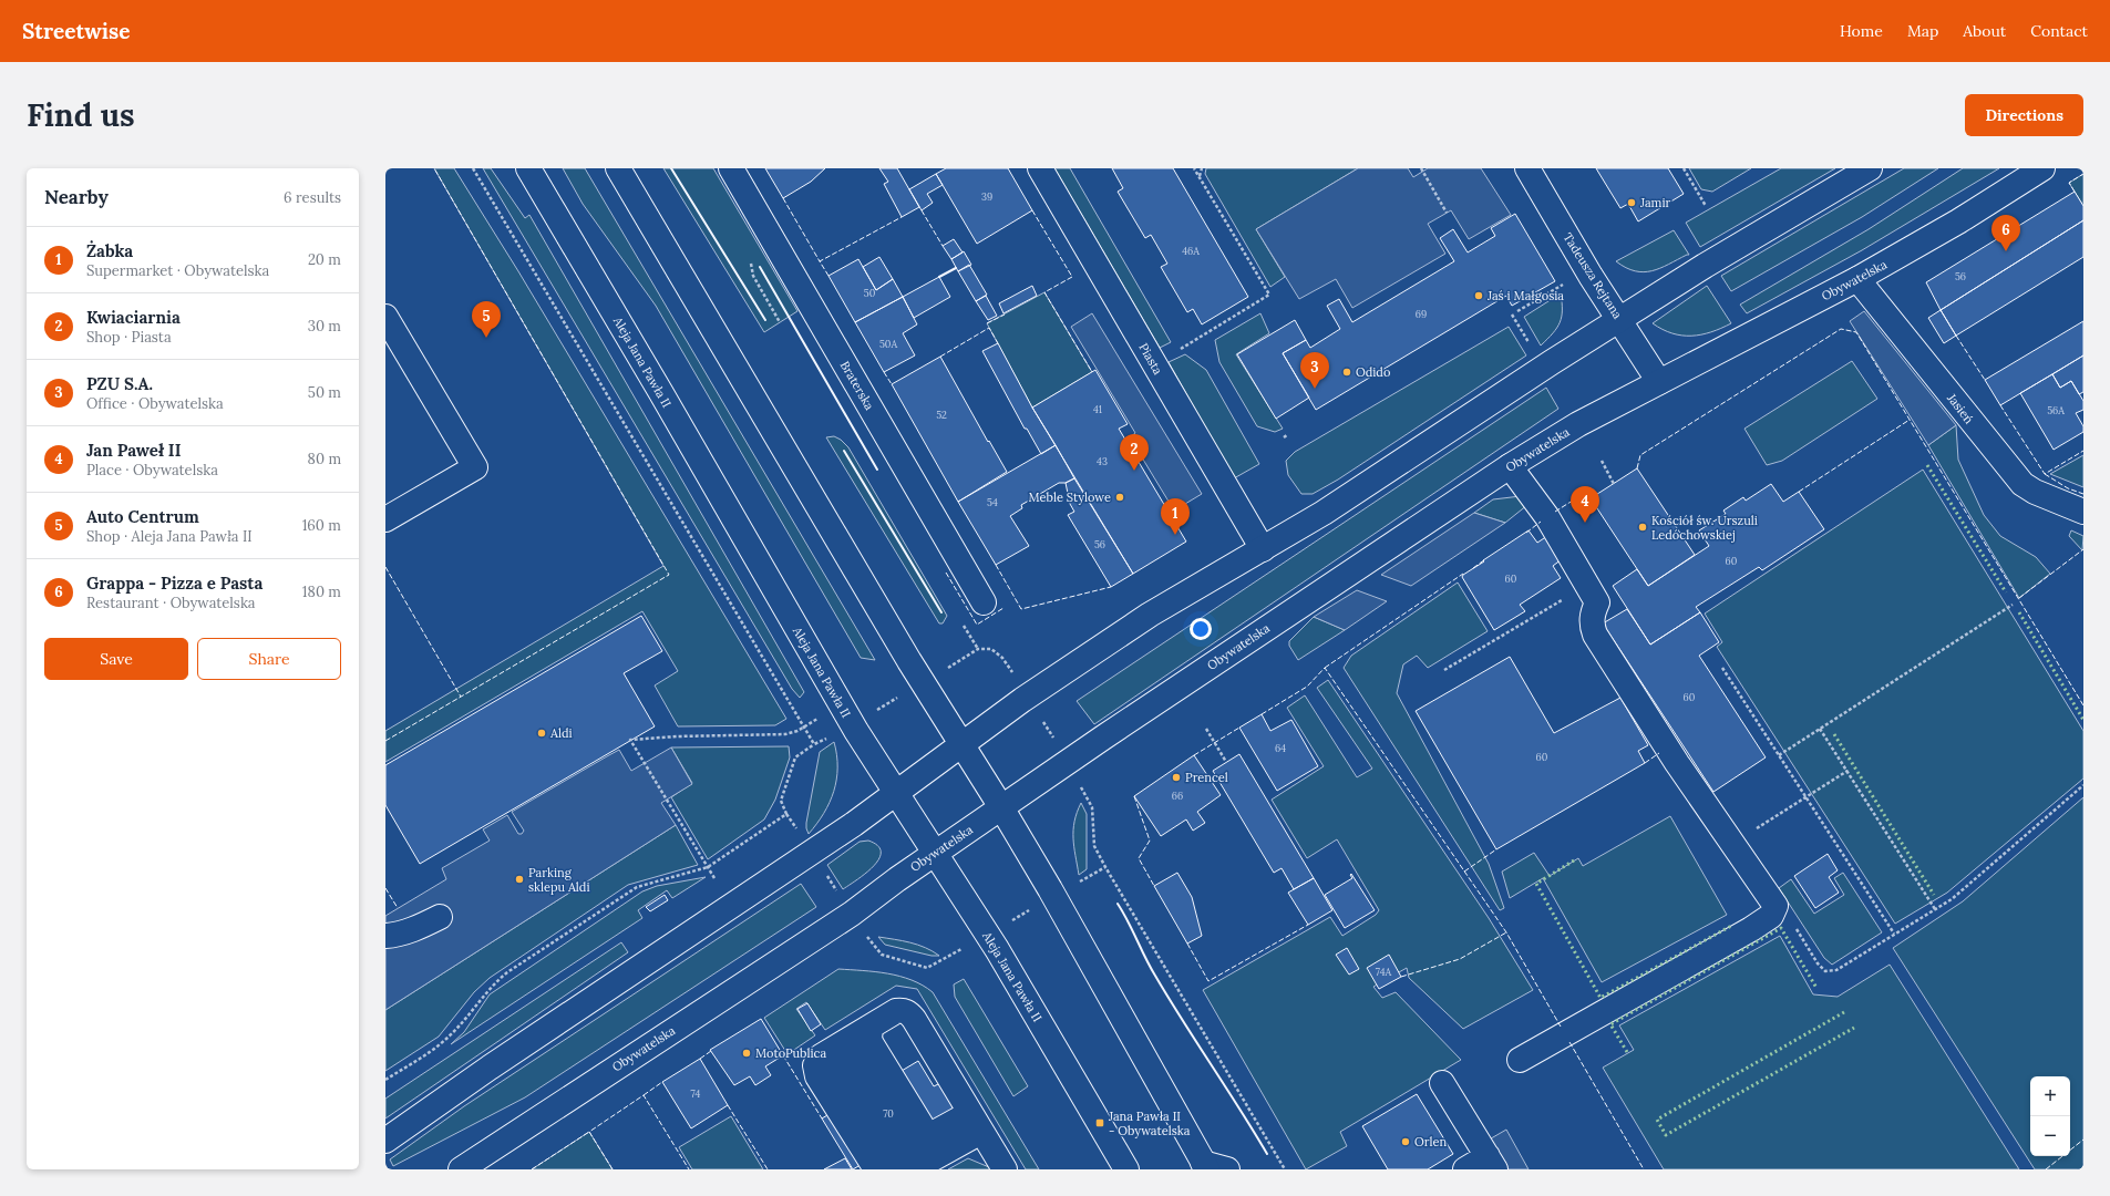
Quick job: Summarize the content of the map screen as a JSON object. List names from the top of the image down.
{
  "streets": {
    "main road": [
      "Tadeusza Rejtana",
      "Obywatelska",
      "Piasta",
      "Aleja Jana Pawła II",
      "Braterska",
      "Jasień"
    ]
  },
  "crossings": [
    ["Tadeusza Rejtana", "Obywatelska"],
    ["Obywatelska", "Aleja Jana Pawła II"],
    ["Obywatelska", "Jasień"]
  ],
  "places": {
    "other": [
      "Jamir",
      "Jaś i Małgosia",
      "Odido",
      "Meble Stylowe",
      "Kościół św. Urszuli Ledóchowskiej",
      "Aldi",
      "Prencel",
      "Parking sklepu Aldi",
      "MotoPublica",
      "Orlen"
    ],
    "transit": ["Jana Pawła II - Obywatelska"]
  },
  "house_numbers": [
    "39",
    "46A",
    "56",
    "50",
    "69",
    "50A",
    "41",
    "56A",
    "52",
    "43",
    "54",
    "56",
    "60",
    "60",
    "60",
    "64",
    "60",
    "66",
    "74A",
    "74",
    "70"
  ],
  "page": {
    "header": "Streetwise",
    "nav": [
      "Home",
      "Map",
      "About",
      "Contact"
    ],
    "buttons": [
      "Directions",
      ["Save", "Share"]
    ],
    "title": "Find us",
    "heading": ["Nearby", "6 results"],
    "pins": [
      "6",
      "5",
      "3",
      "2",
      "4",
      "1"
    ],
    "list": [
      {
        "mark": "1",
        "name": "Żabka",
        "note": "Supermarket · Obywatelska",
        "value": "20 m"
      },
      {
        "mark": "2",
        "name": "Kwiaciarnia",
        "note": "Shop · Piasta",
        "value": "30 m"
      },
      {
        "mark": "3",
        "name": "PZU S.A.",
        "note": "Office · Obywatelska",
        "value": "50 m"
      },
      {
        "mark": "4",
        "name": "Jan Paweł II",
        "note": "Place · Obywatelska",
        "value": "80 m"
      },
      {
        "mark": "5",
        "name": "Auto Centrum",
        "note": "Shop · Aleja Jana Pawła II",
        "value": "160 m"
      },
      {
        "mark": "6",
        "name": "Grappa - Pizza e Pasta",
        "note": "Restaurant · Obywatelska",
        "value": "180 m"
      }
    ],
    "map_buttons": ["+", "−"]
  }
}
